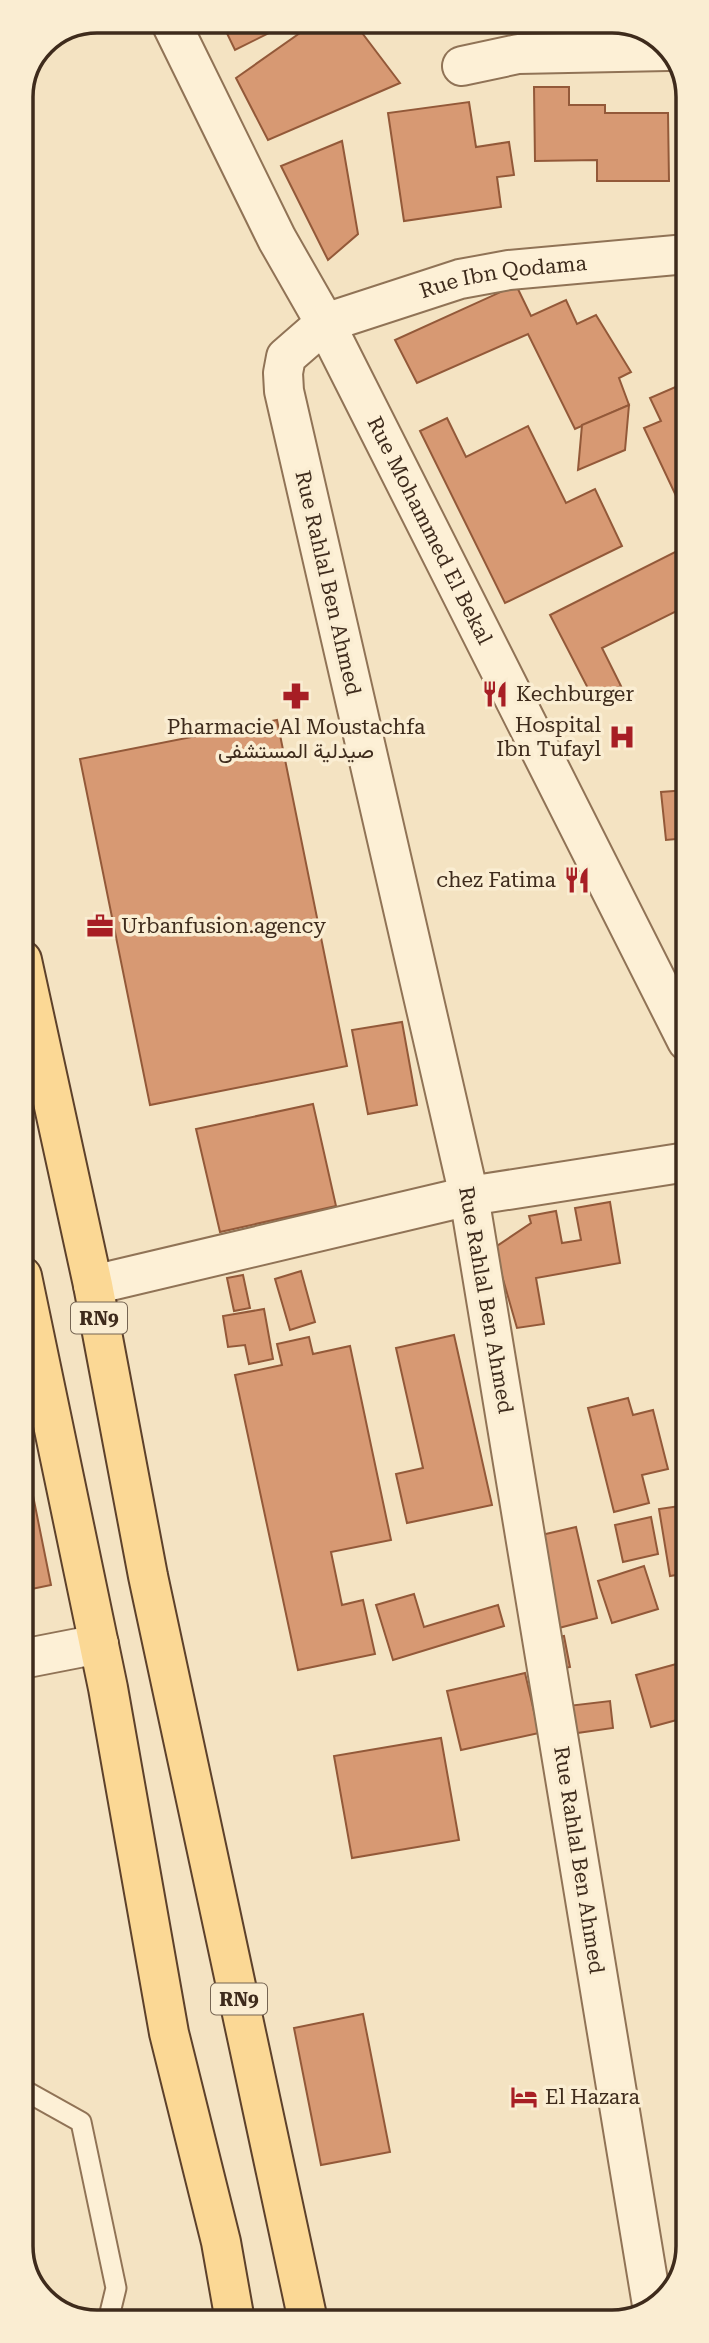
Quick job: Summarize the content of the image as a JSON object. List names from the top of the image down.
{
  "streets": {
    "main road": ["RN9"],
    "street": ["Rue Ibn Qodama", "Rue Mohammed El Bekal", "Rue Rahlal Ben Ahmed"]
  },
  "crossings": [
    ["Rue Ibn Qodama", "Rue Mohammed El Bekal"],
    ["Rue Ibn Qodama", "Rue Rahlal Ben Ahmed"],
    ["Rue Mohammed El Bekal", "Rue Rahlal Ben Ahmed"]
  ],
  "places": {
    "restaurant": ["Kechburger", "chez Fatima"],
    "pharmacy": ["Pharmacie Al Moustachfa صيدلية المستشفى"],
    "hospital": ["Hospital Ibn Tufayl"],
    "office": ["Urbanfusion.agency"],
    "hotel": ["El Hazara"]
  }
}
